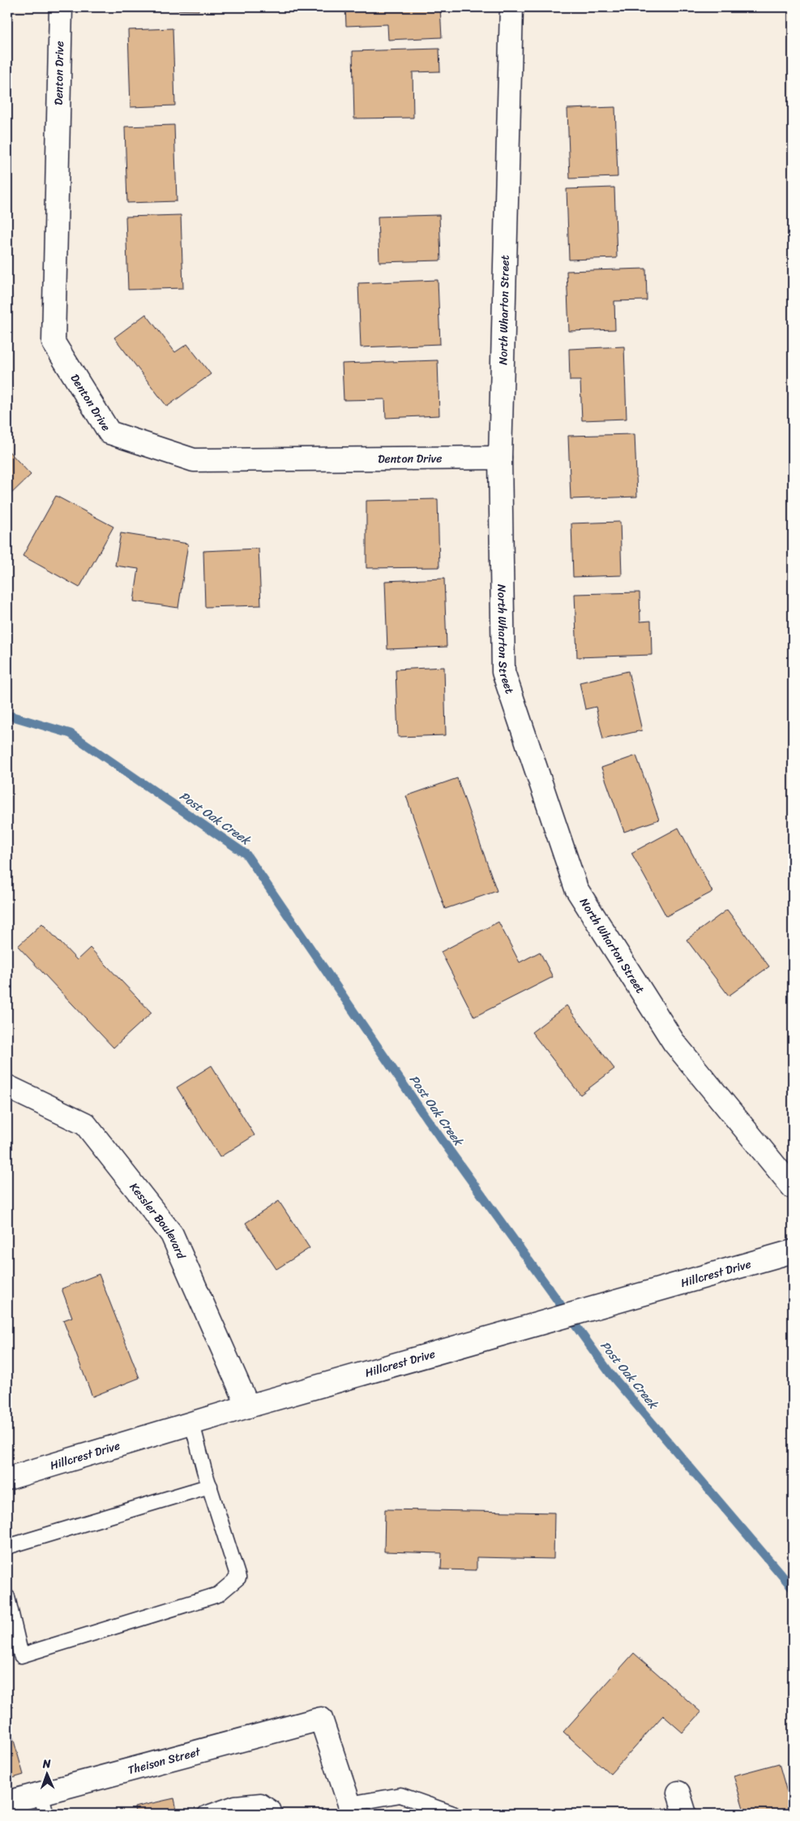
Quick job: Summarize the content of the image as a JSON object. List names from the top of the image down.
{
  "streets": {
    "street": [
      "Denton Drive",
      "North Wharton Street",
      "Kessler Boulevard",
      "Hillcrest Drive",
      "Theison Street"
    ]
  },
  "crossings": [
    ["Denton Drive", "North Wharton Street"],
    ["Kessler Boulevard", "Hillcrest Drive"]
  ],
  "water": ["Post Oak Creek"],
  "north": "top"
}
